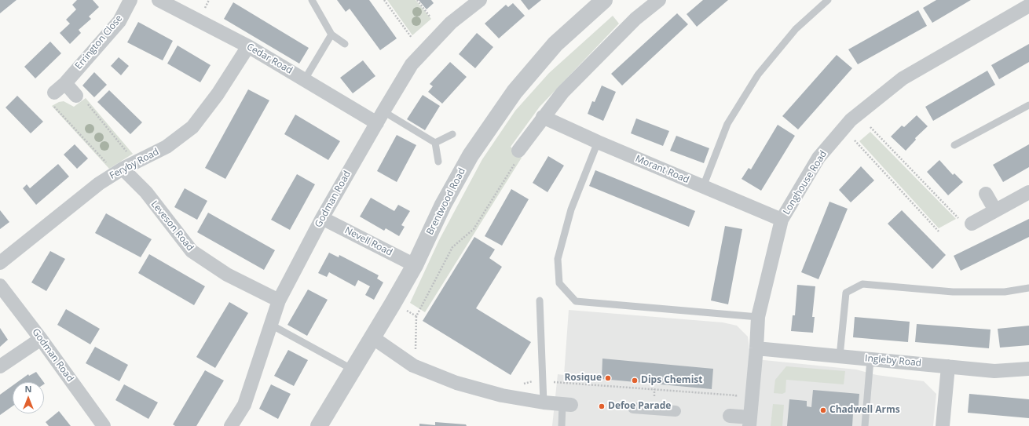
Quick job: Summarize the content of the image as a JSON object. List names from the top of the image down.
{
  "streets": {
    "street": [
      "Errington Close",
      "Cedar Road",
      "Feryby Road",
      "Morant Road",
      "Longhouse Road",
      "Godman Road",
      "Brentwood Road",
      "Leveson Road",
      "Nevell Road",
      "Ingleby Road"
    ]
  },
  "crossings": [
    ["Cedar Road", "Feryby Road"],
    ["Cedar Road", "Godman Road"],
    ["Feryby Road", "Leveson Road"],
    ["Morant Road", "Longhouse Road"],
    ["Longhouse Road", "Ingleby Road"],
    ["Godman Road", "Leveson Road"],
    ["Godman Road", "Nevell Road"],
    ["Brentwood Road", "Nevell Road"]
  ],
  "places": [
    "Rosique",
    "Dips Chemist",
    "Defoe Parade",
    "Chadwell Arms"
  ],
  "north": "top"
}
